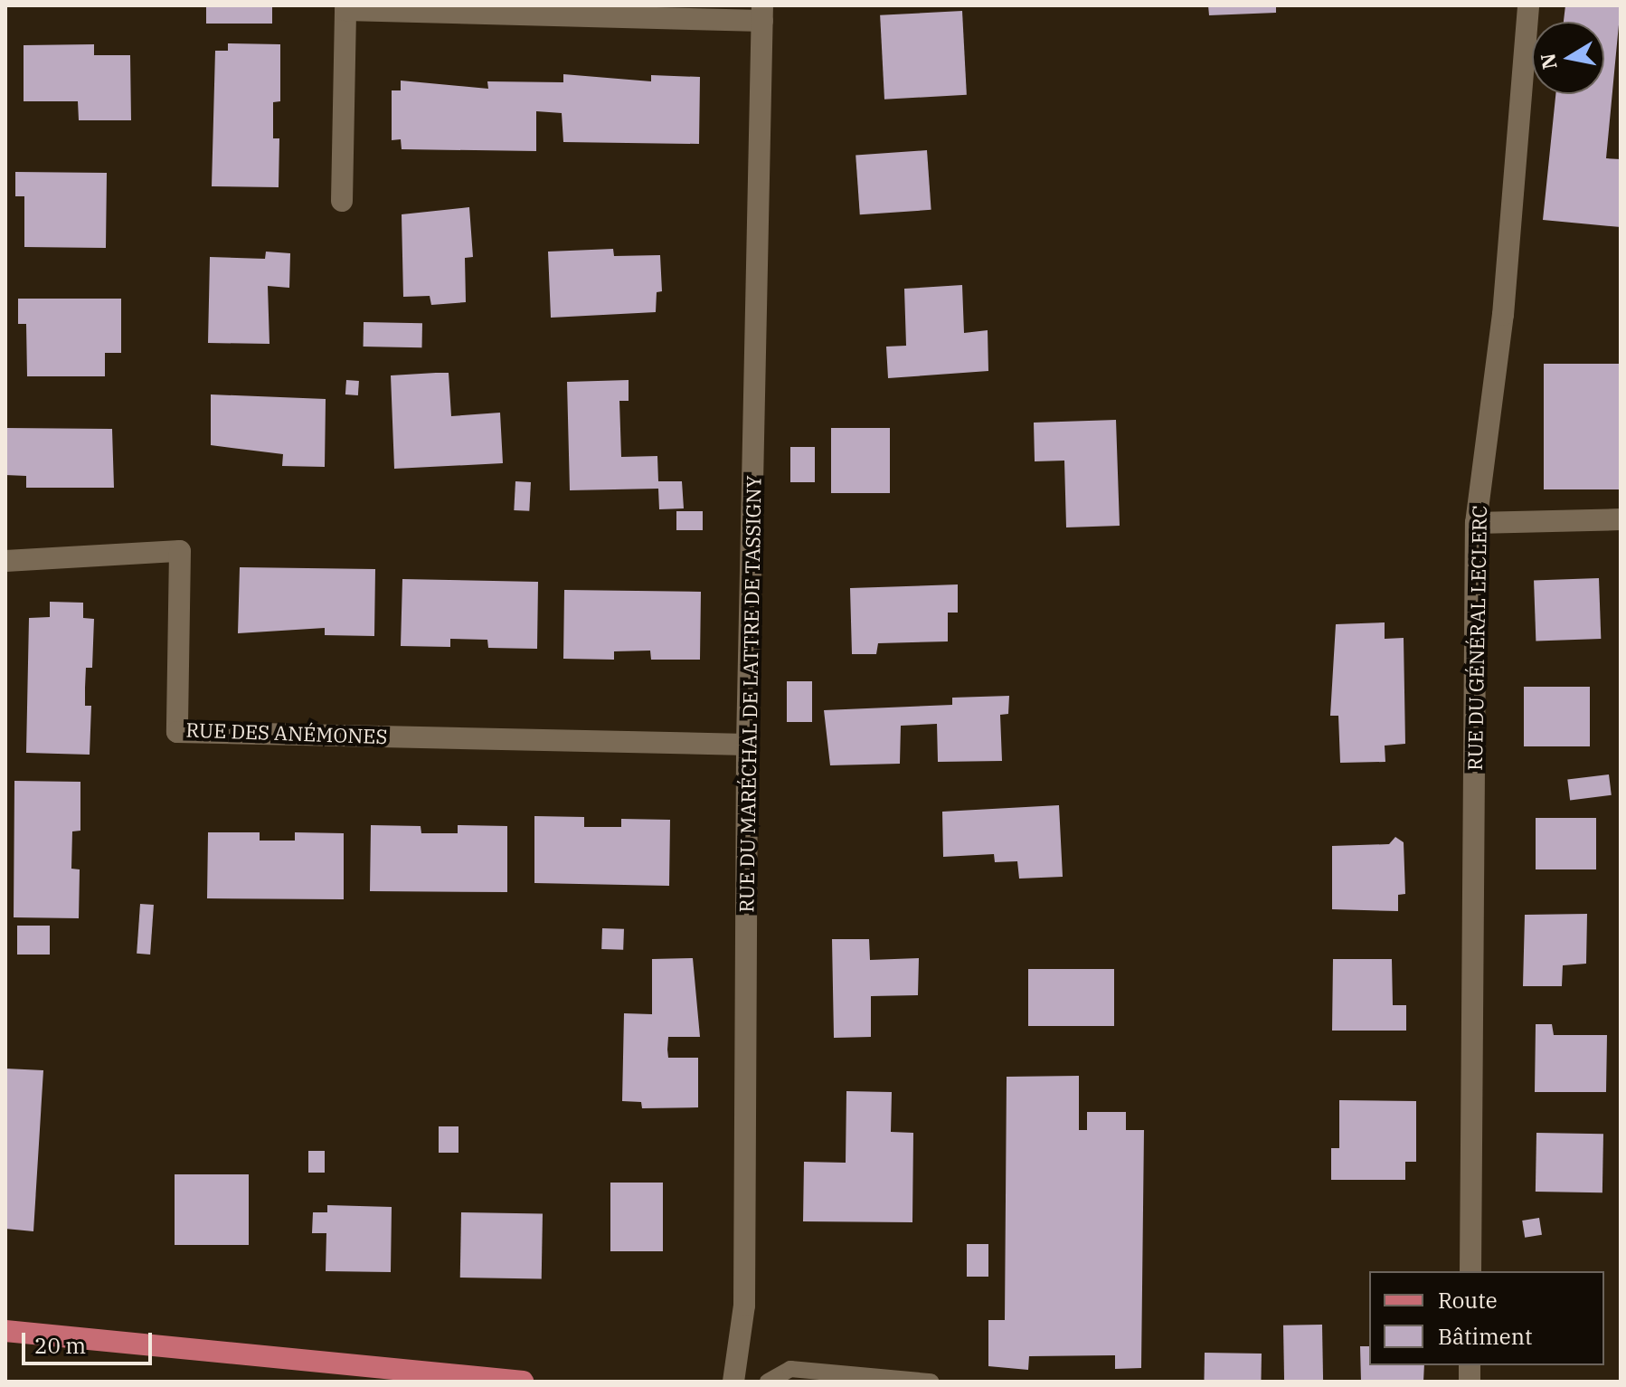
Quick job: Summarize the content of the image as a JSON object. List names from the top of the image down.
{
  "streets": {
    "street": ["RUE DU GÉNÉRAL LECLERC", "RUE DU MARÉCHAL DE LATTRE DE TASSIGNY", "RUE DES ANÉMONES"]
  },
  "crossings": [
    ["RUE DU MARÉCHAL DE LATTRE DE TASSIGNY", "RUE DES ANÉMONES"]
  ],
  "legend": ["Route", "Bâtiment"],
  "scale_bar": "20 m",
  "north": "left"
}
